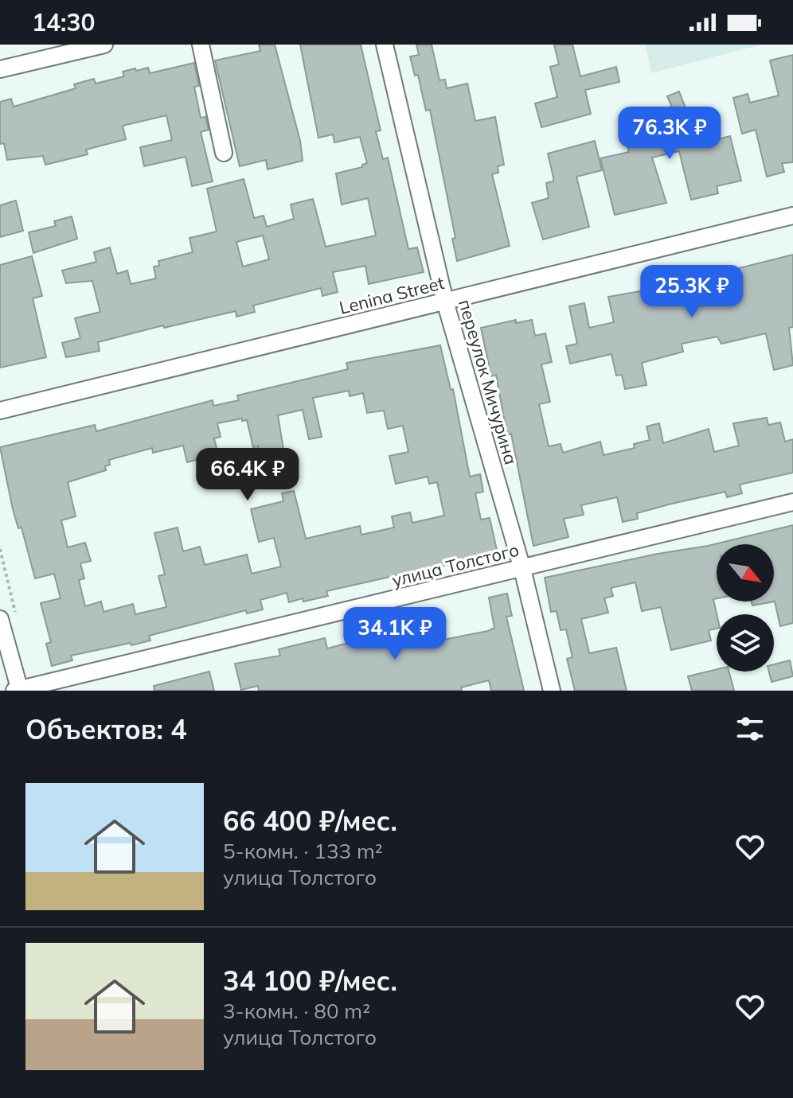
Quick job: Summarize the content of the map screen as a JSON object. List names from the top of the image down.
{
  "streets": {
    "street": ["Lenina Street", "переулок Мичурина", "улица Толстого"]
  },
  "crossings": [
    ["Lenina Street", "переулок Мичурина"],
    ["переулок Мичурина", "улица Толстого"]
  ],
  "north": "bottom right",
  "page": {
    "status": "14:30",
    "price": [
      "76.3K ₽",
      "25.3K ₽",
      "66.4K ₽",
      "34.1K ₽"
    ],
    "heading": "Объектов: 4",
    "list": [
      {
        "name": "66 400 ₽/мес.",
        "note": "5-комн. · 133 m² · улица Толстого"
      },
      {
        "name": "34 100 ₽/мес.",
        "note": "3-комн. · 80 m² · улица Толстого"
      }
    ]
  }
}
